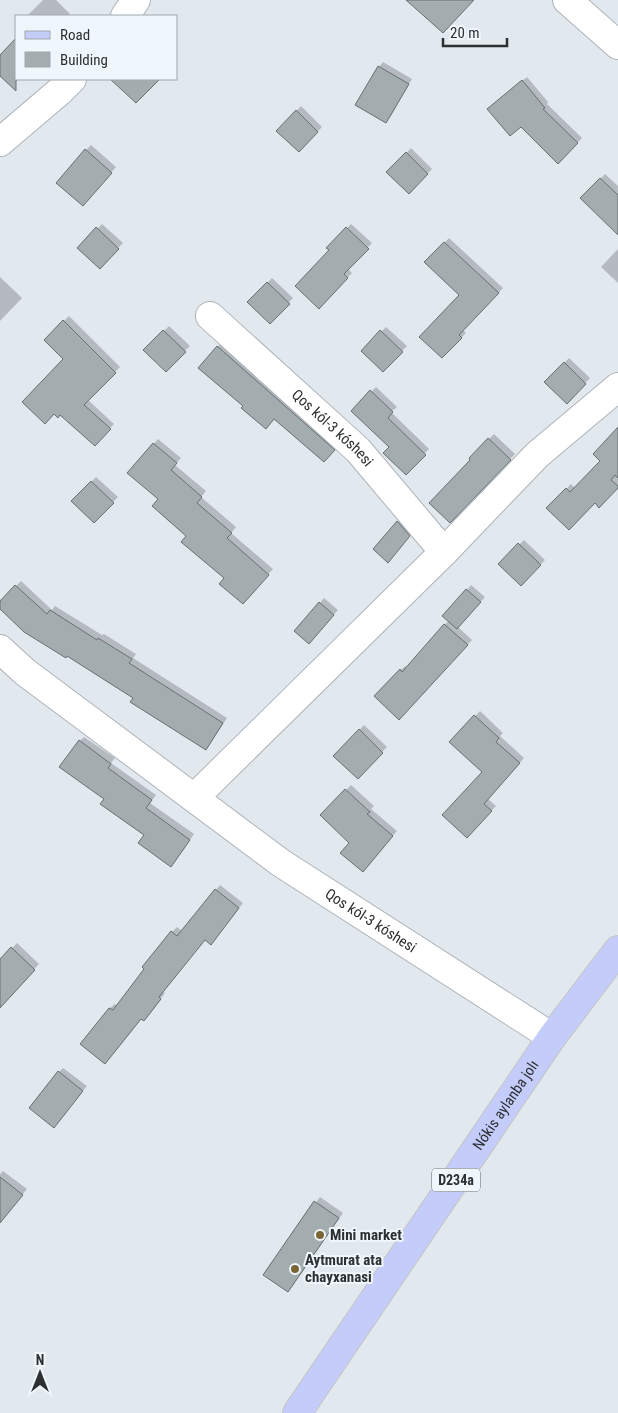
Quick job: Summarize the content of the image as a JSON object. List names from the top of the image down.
{
  "streets": {
    "main road": ["Nókis aylanba jolı", "D234a"],
    "street": ["Qos kól-3 kóshesi"]
  },
  "crossings": [
    ["Qos kól-3 kóshesi", "Nókis aylanba jolı"]
  ],
  "places": ["Mini market", "Aytmurat ata chayxanasi"],
  "legend": ["Road", "Building"],
  "scale_bar": "20 m",
  "north": "top"
}
